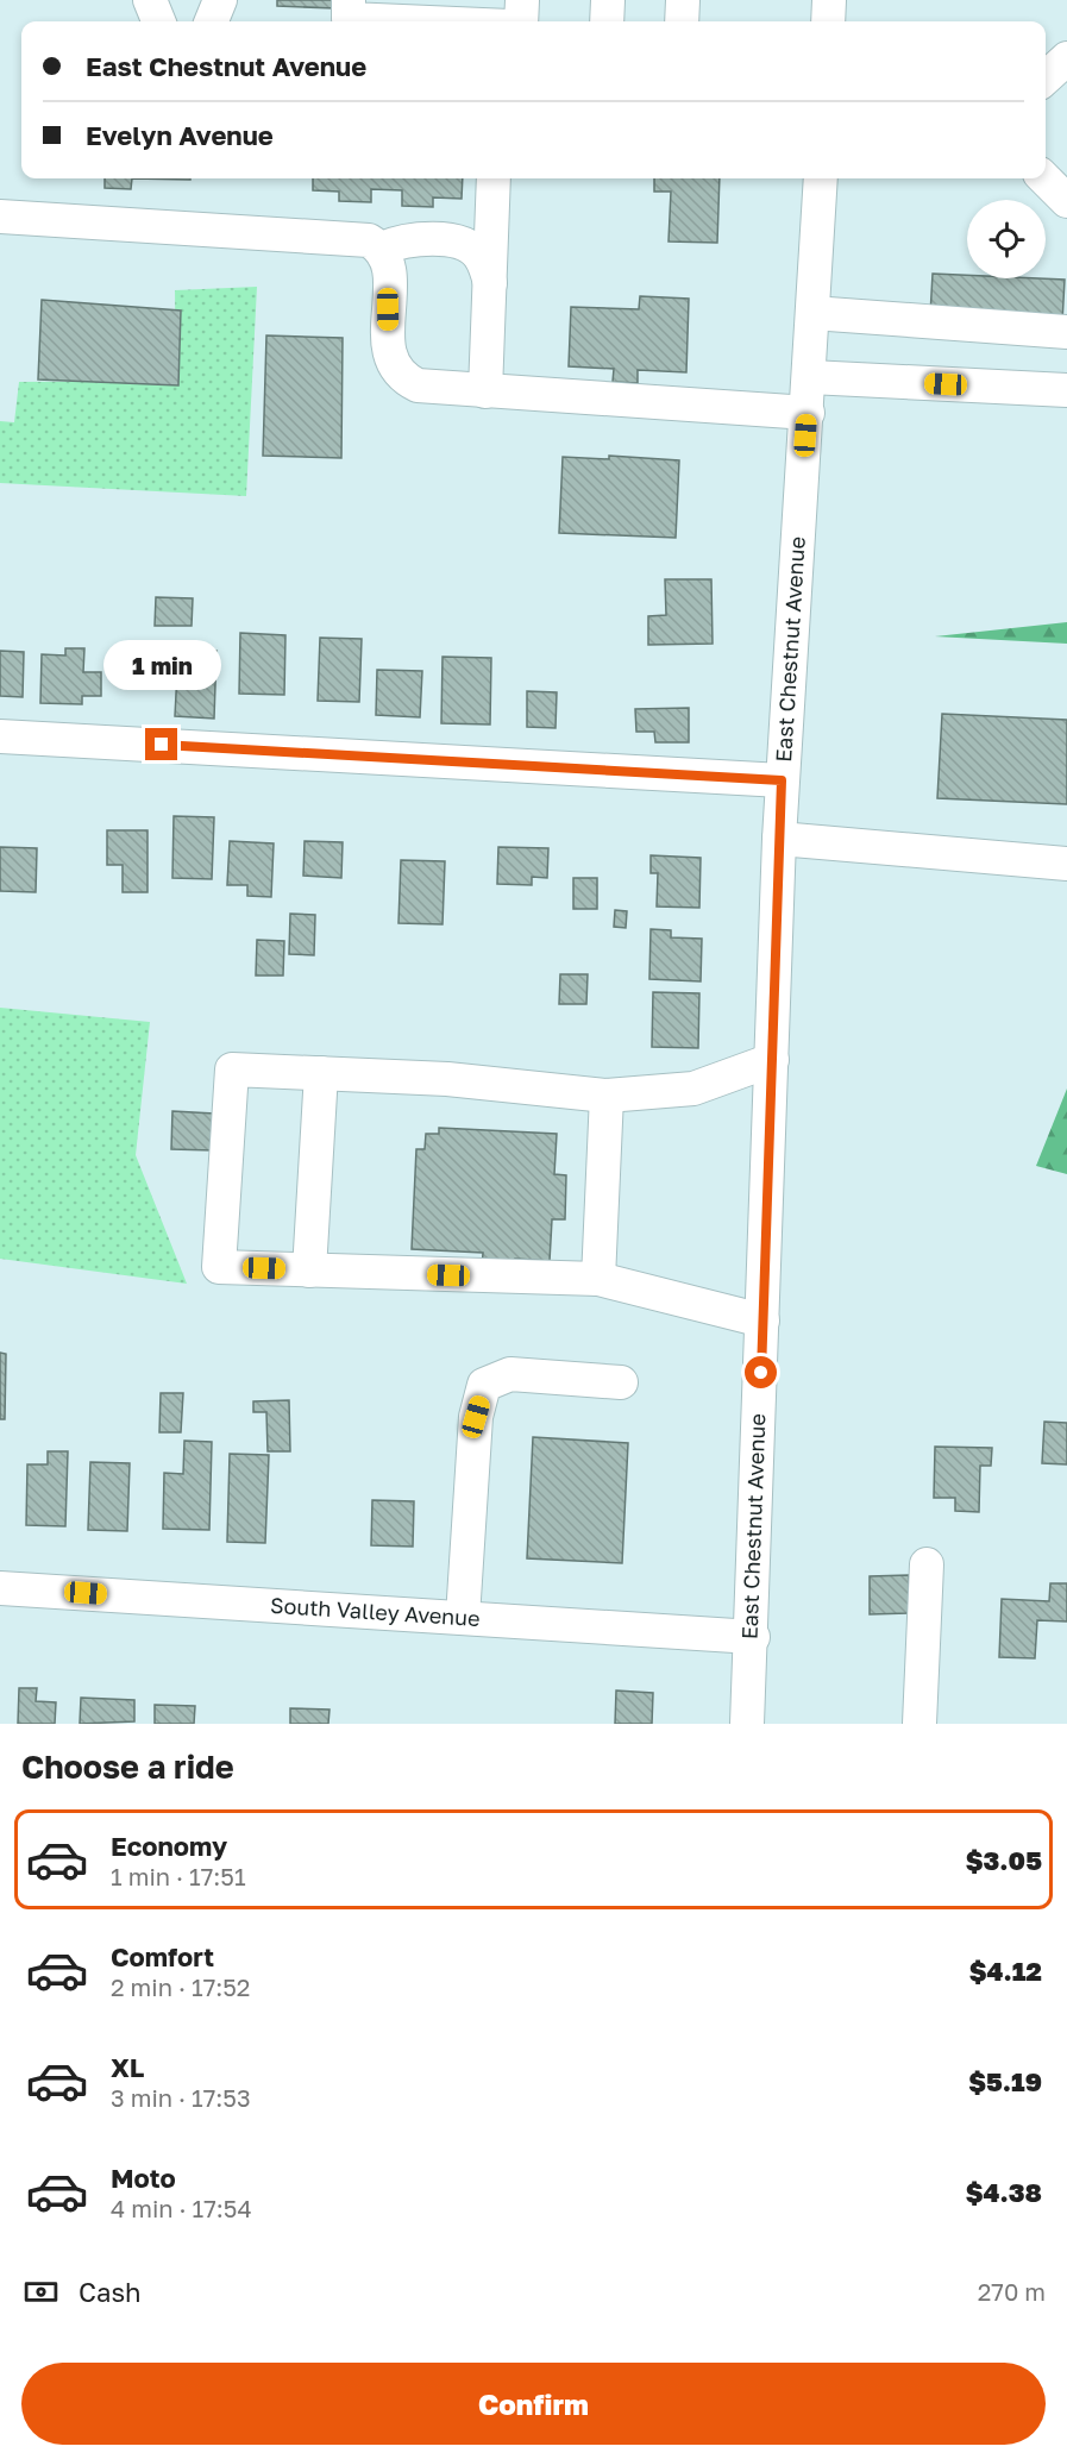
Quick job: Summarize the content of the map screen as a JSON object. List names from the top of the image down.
{
  "streets": {
    "street": ["East Chestnut Avenue", "South Valley Avenue"]
  },
  "crossings": [
    ["East Chestnut Avenue", "South Valley Avenue"]
  ],
  "page": {
    "banner": ["East Chestnut Avenue", "Evelyn Avenue"],
    "bubble": "1 min",
    "heading": "Choose a ride",
    "list": [
      {
        "name": "Economy",
        "note": "1 min · 17:51",
        "value": "$3.05"
      },
      {
        "name": "Comfort",
        "note": "2 min · 17:52",
        "value": "$4.12"
      },
      {
        "name": "XL",
        "note": "3 min · 17:53",
        "value": "$5.19"
      },
      {
        "name": "Moto",
        "note": "4 min · 17:54",
        "value": "$4.38"
      }
    ],
    "pay": ["Cash", "270 m"],
    "buttons": "Confirm"
  }
}
